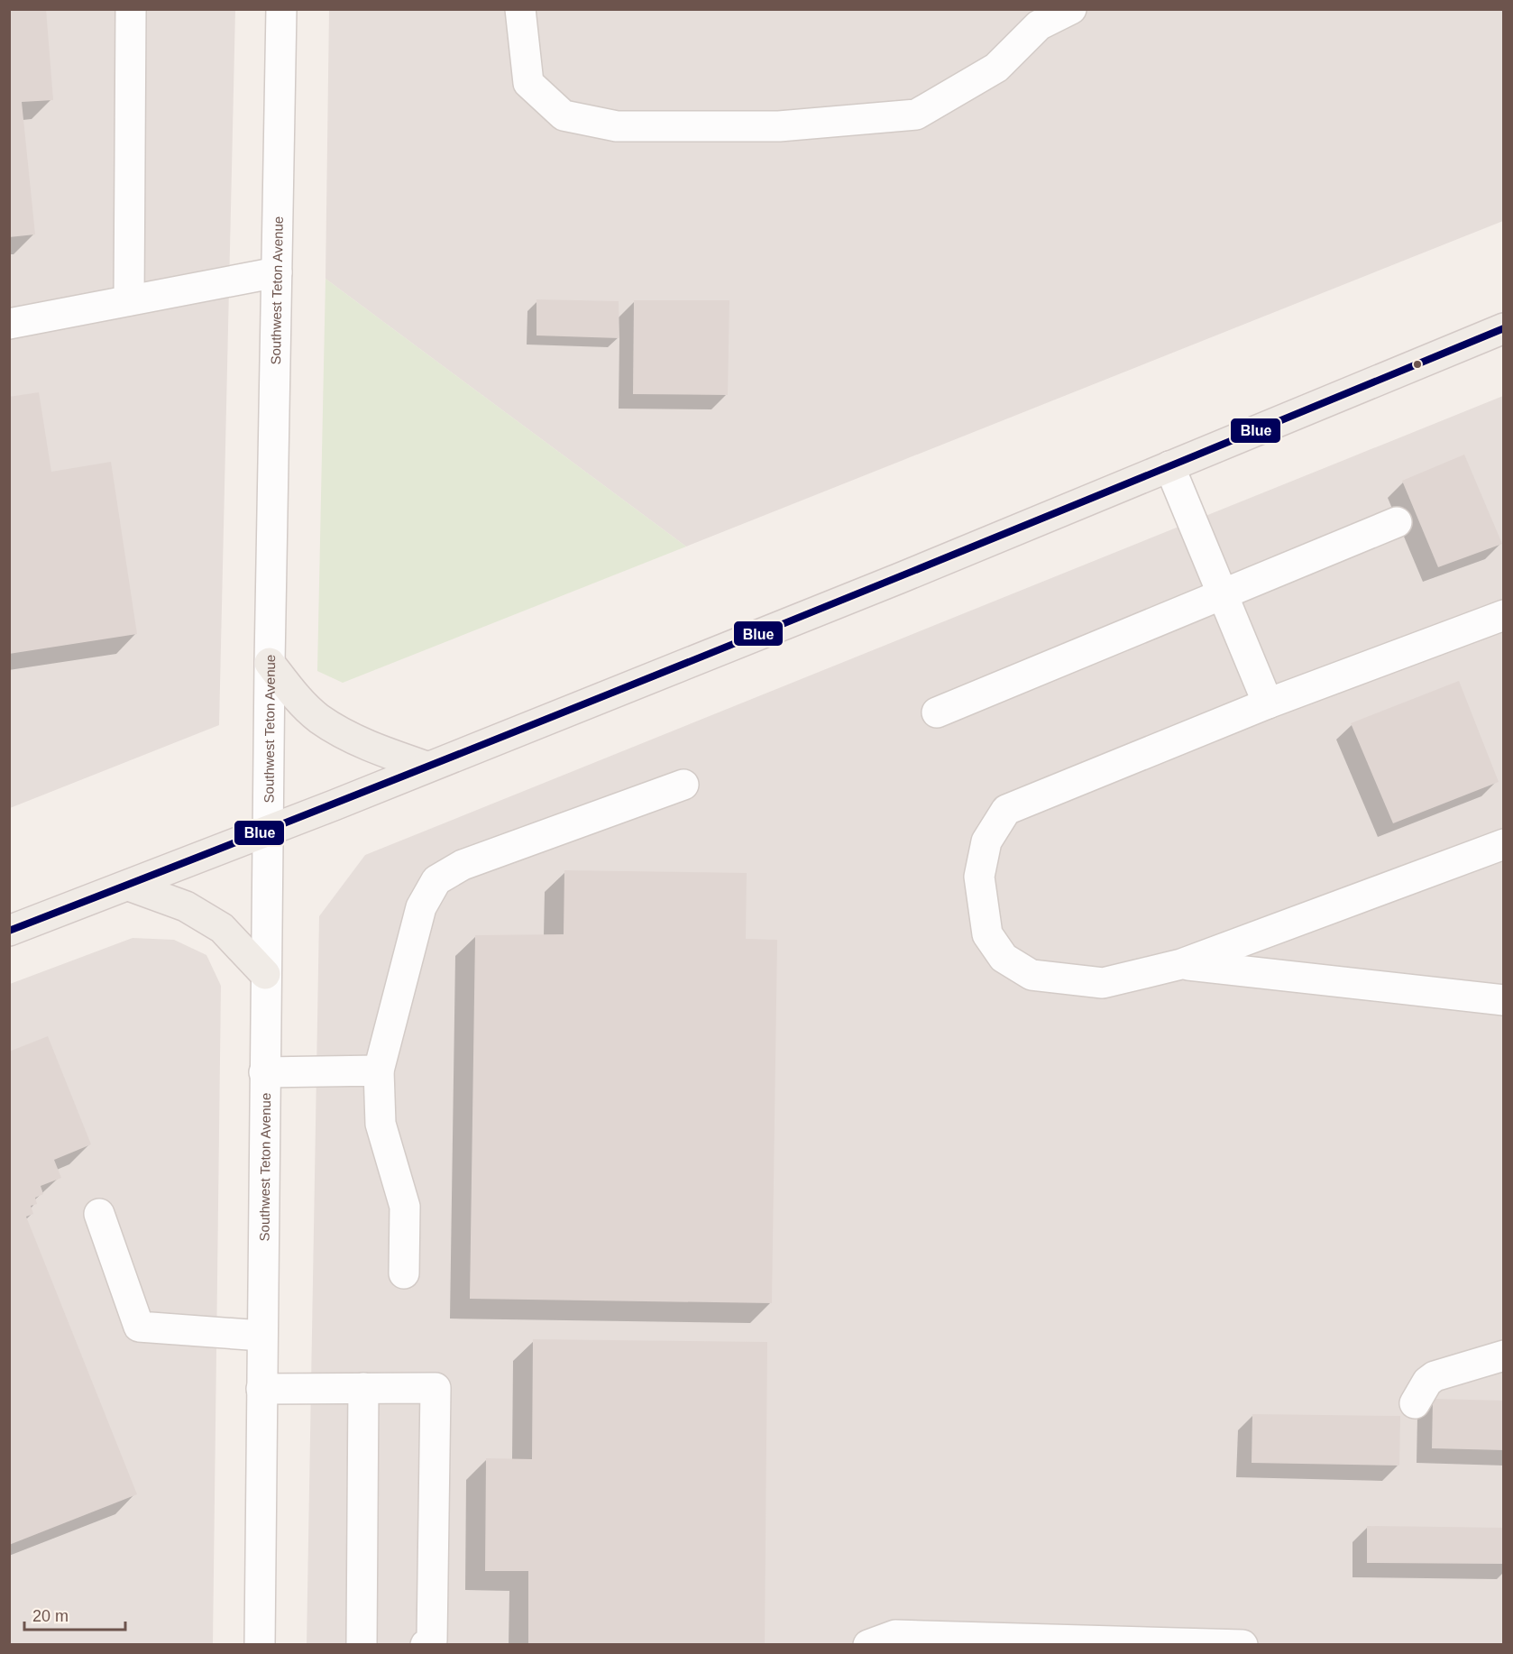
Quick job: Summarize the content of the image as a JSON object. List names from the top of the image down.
{
  "streets": {
    "street": ["Southwest Teton Avenue"]
  },
  "lines": ["transit line Blue"],
  "scale_bar": "20 m"
}
